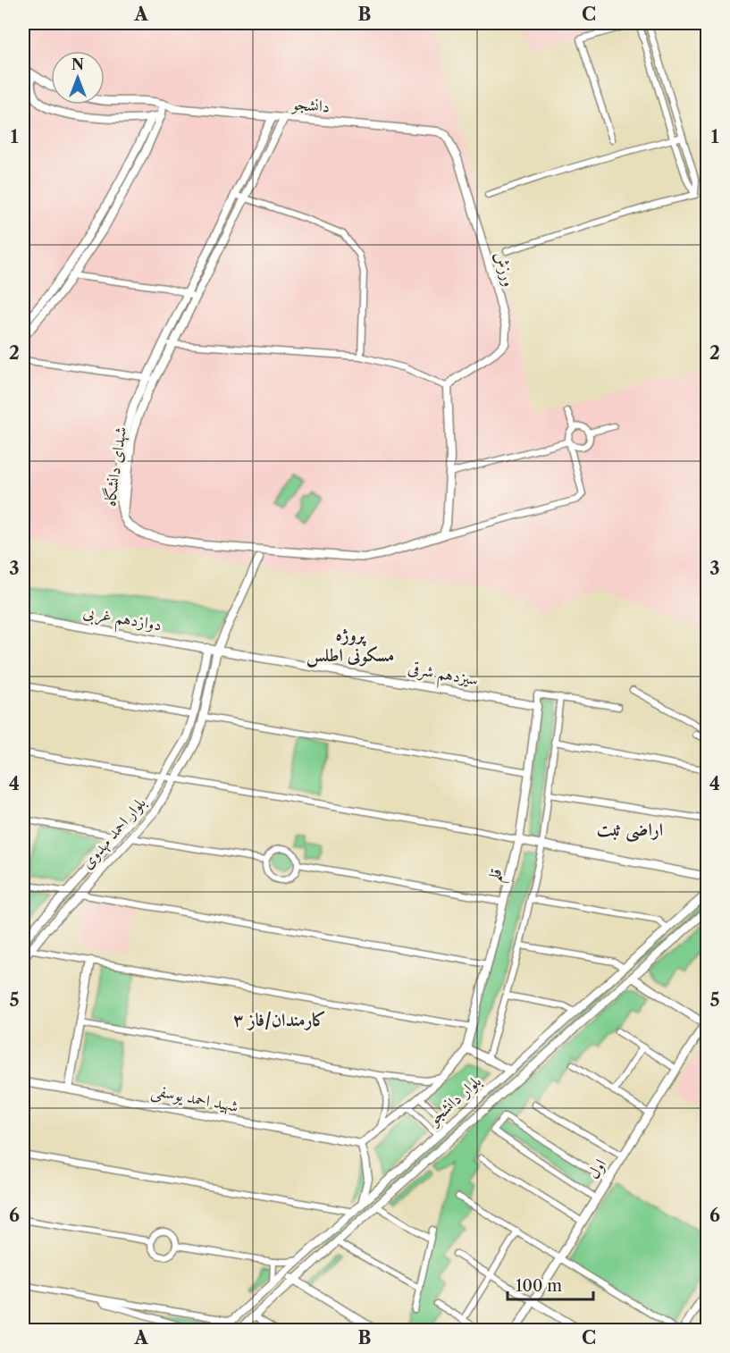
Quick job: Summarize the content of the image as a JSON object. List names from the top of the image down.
{
  "streets": {
    "street": [
      "دانشجو",
      "ورزش",
      "شهدای دانشگاه",
      "دوازدهم غربی",
      "سیزدهم شرقی",
      "بلوار احمد مهدوی",
      "قلم",
      "شهید احمد یوسفی",
      "بلوار دانشجو",
      "اول"
    ]
  },
  "crossings": [
    ["دانشجو", "ورزش"],
    ["دانشجو", "شهدای دانشگاه"],
    ["دوازدهم غربی", "سیزدهم شرقی"],
    ["دوازدهم غربی", "بلوار احمد مهدوی"],
    ["سیزدهم شرقی", "بلوار احمد مهدوی"],
    ["سیزدهم شرقی", "قلم"]
  ],
  "districts": ["پروژه مسکونی اطلس", "اراضی ثبت", "کارمندان/فاز ۳"],
  "scale_bar": "100 m",
  "north": "top",
  "grid": {
    "columns": ["A", "B", "C"],
    "rows": [
      "1",
      "2",
      "3",
      "4",
      "5",
      "6"
    ]
  }
}
